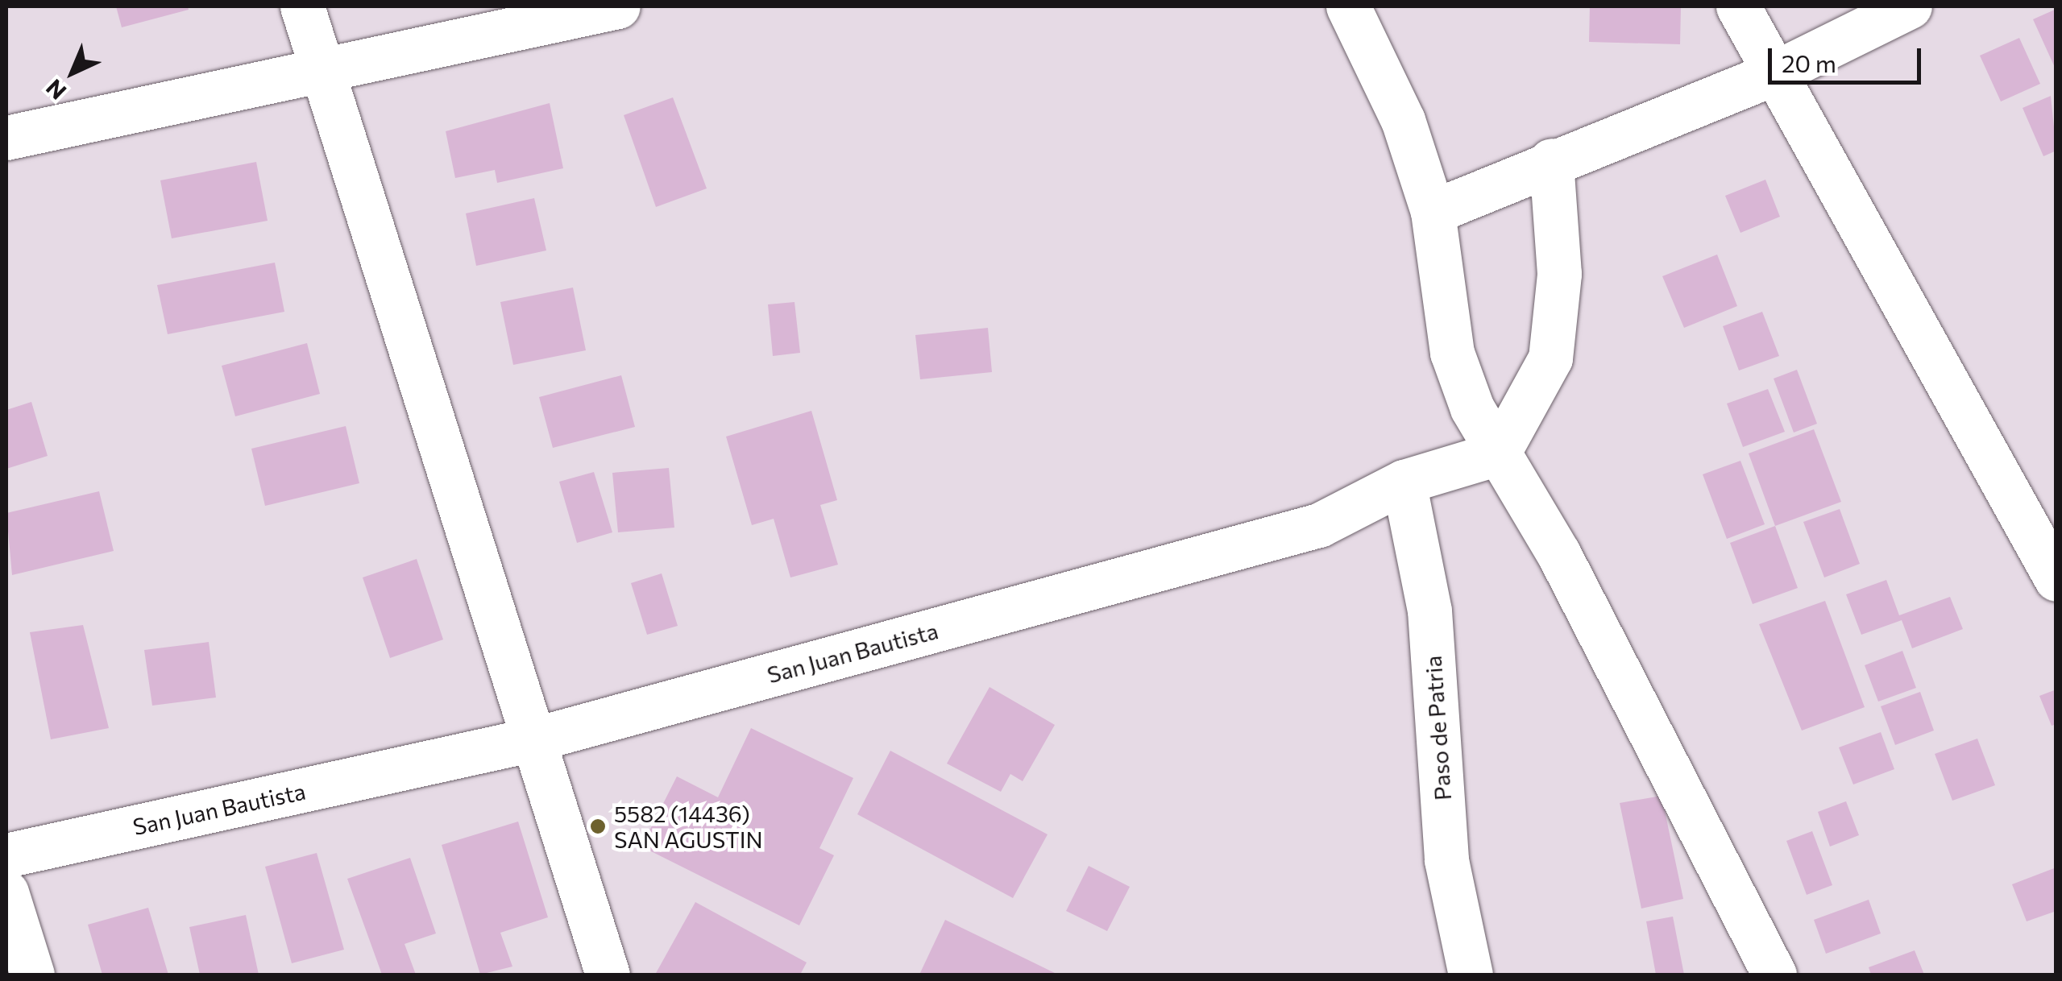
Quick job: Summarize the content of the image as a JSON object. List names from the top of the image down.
{
  "streets": {
    "street": ["San Juan Bautista", "Paso de Patria"]
  },
  "crossings": [
    ["San Juan Bautista", "Paso de Patria"]
  ],
  "places": ["5582 (14436) SAN AGUSTIN"],
  "scale_bar": "20 m",
  "north": "bottom left"
}
